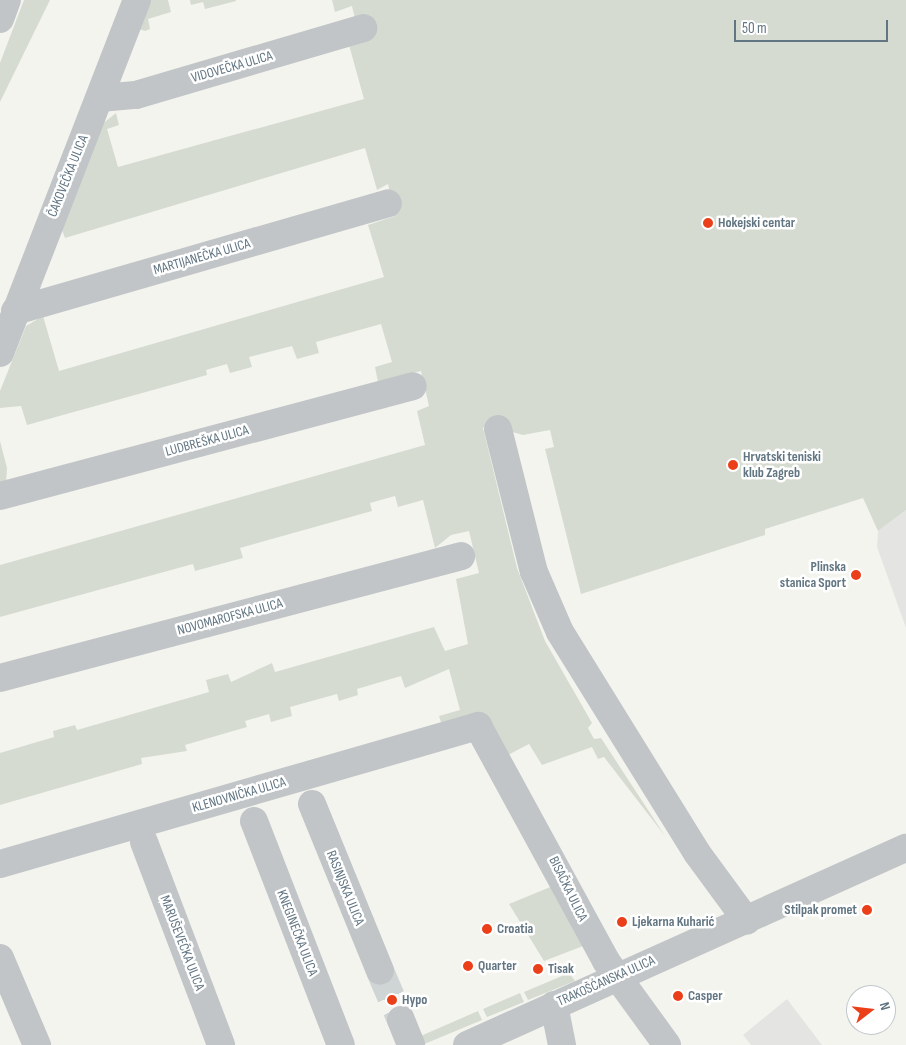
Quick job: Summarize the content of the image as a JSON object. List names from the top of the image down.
{
  "streets": {
    "street": [
      "VIDOVEČKA ULICA",
      "ČAKOVEČKA ULICA",
      "MARTIJANEČKA ULICA",
      "LUDBREŠKA ULICA",
      "NOVOMAROFSKA ULICA",
      "KLENOVNIČKA ULICA",
      "RASINJSKA ULICA",
      "BISAČKA ULICA",
      "KNEGINEČKA ULICA",
      "MARUŠEVEČKA ULICA",
      "TRAKOŠĆANSKA ULICA"
    ]
  },
  "crossings": [
    ["VIDOVEČKA ULICA", "ČAKOVEČKA ULICA"],
    ["ČAKOVEČKA ULICA", "MARTIJANEČKA ULICA"],
    ["KLENOVNIČKA ULICA", "BISAČKA ULICA"],
    ["BISAČKA ULICA", "TRAKOŠĆANSKA ULICA"]
  ],
  "places": [
    "Hokejski centar",
    "Hrvatski teniski klub Zagreb",
    "Plinska stanica Sport",
    "Stilpak promet",
    "Ljekarna Kuharić",
    "Croatia",
    "Quarter",
    "Tisak",
    "Casper",
    "Hypo"
  ],
  "scale_bar": "50 m",
  "north": "right"
}
